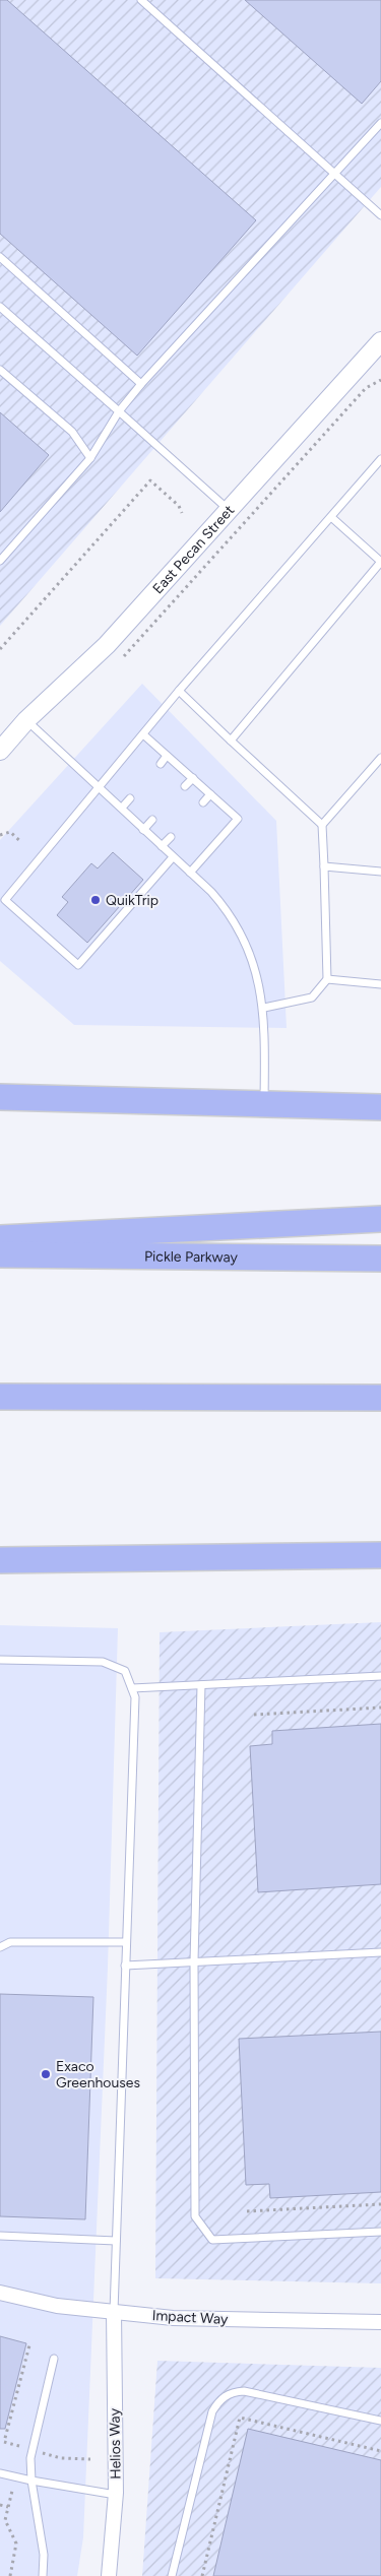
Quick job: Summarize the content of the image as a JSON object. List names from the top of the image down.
{
  "streets": {
    "highway": ["Pickle Parkway"],
    "street": ["East Pecan Street", "Impact Way", "Helios Way"]
  },
  "crossings": [
    ["Impact Way", "Helios Way"]
  ],
  "places": ["QuikTrip", "Exaco Greenhouses"]
}
